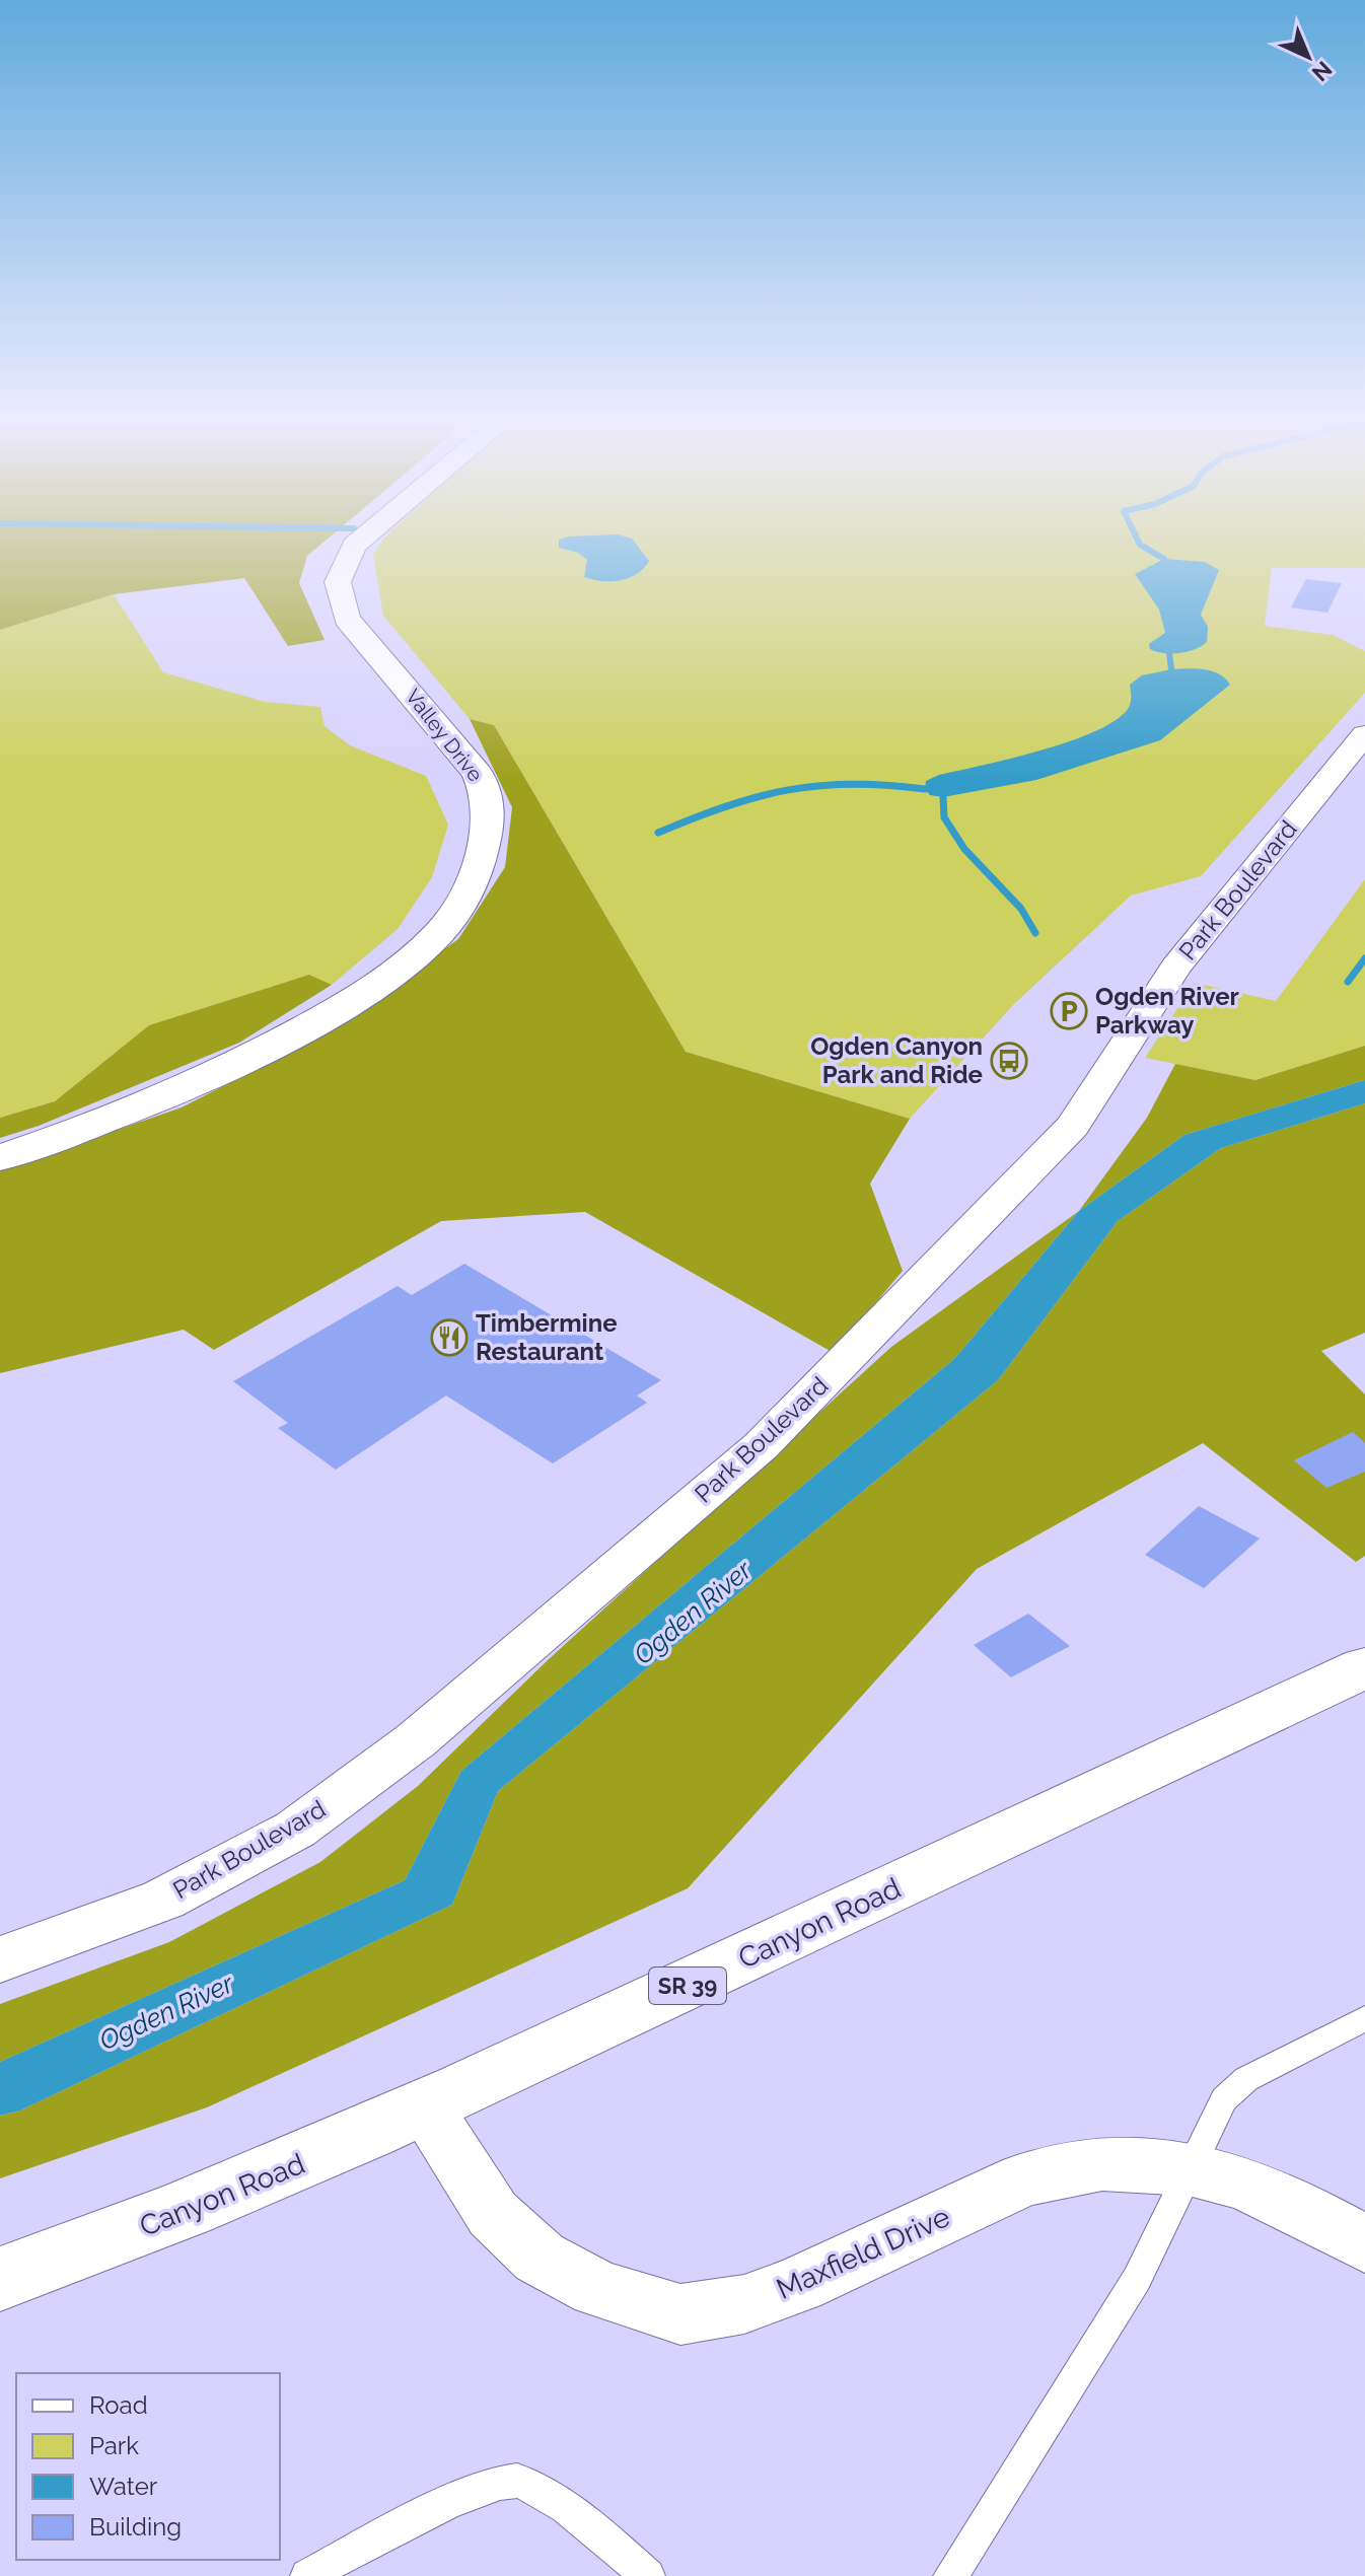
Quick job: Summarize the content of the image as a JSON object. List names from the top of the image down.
{
  "streets": {
    "street": [
      "Valley Drive",
      "Park Boulevard",
      "Canyon Road",
      "SR 39",
      "Maxfield Drive"
    ]
  },
  "crossings": [
    ["Canyon Road", "Maxfield Drive"]
  ],
  "water": ["Ogden River"],
  "places": {
    "parking": ["Ogden River Parkway"],
    "bus stop": ["Ogden Canyon Park and Ride"],
    "restaurant": ["Timbermine Restaurant"]
  },
  "legend": [
    "Road",
    "Park",
    "Water",
    "Building"
  ],
  "north": "bottom right"
}
